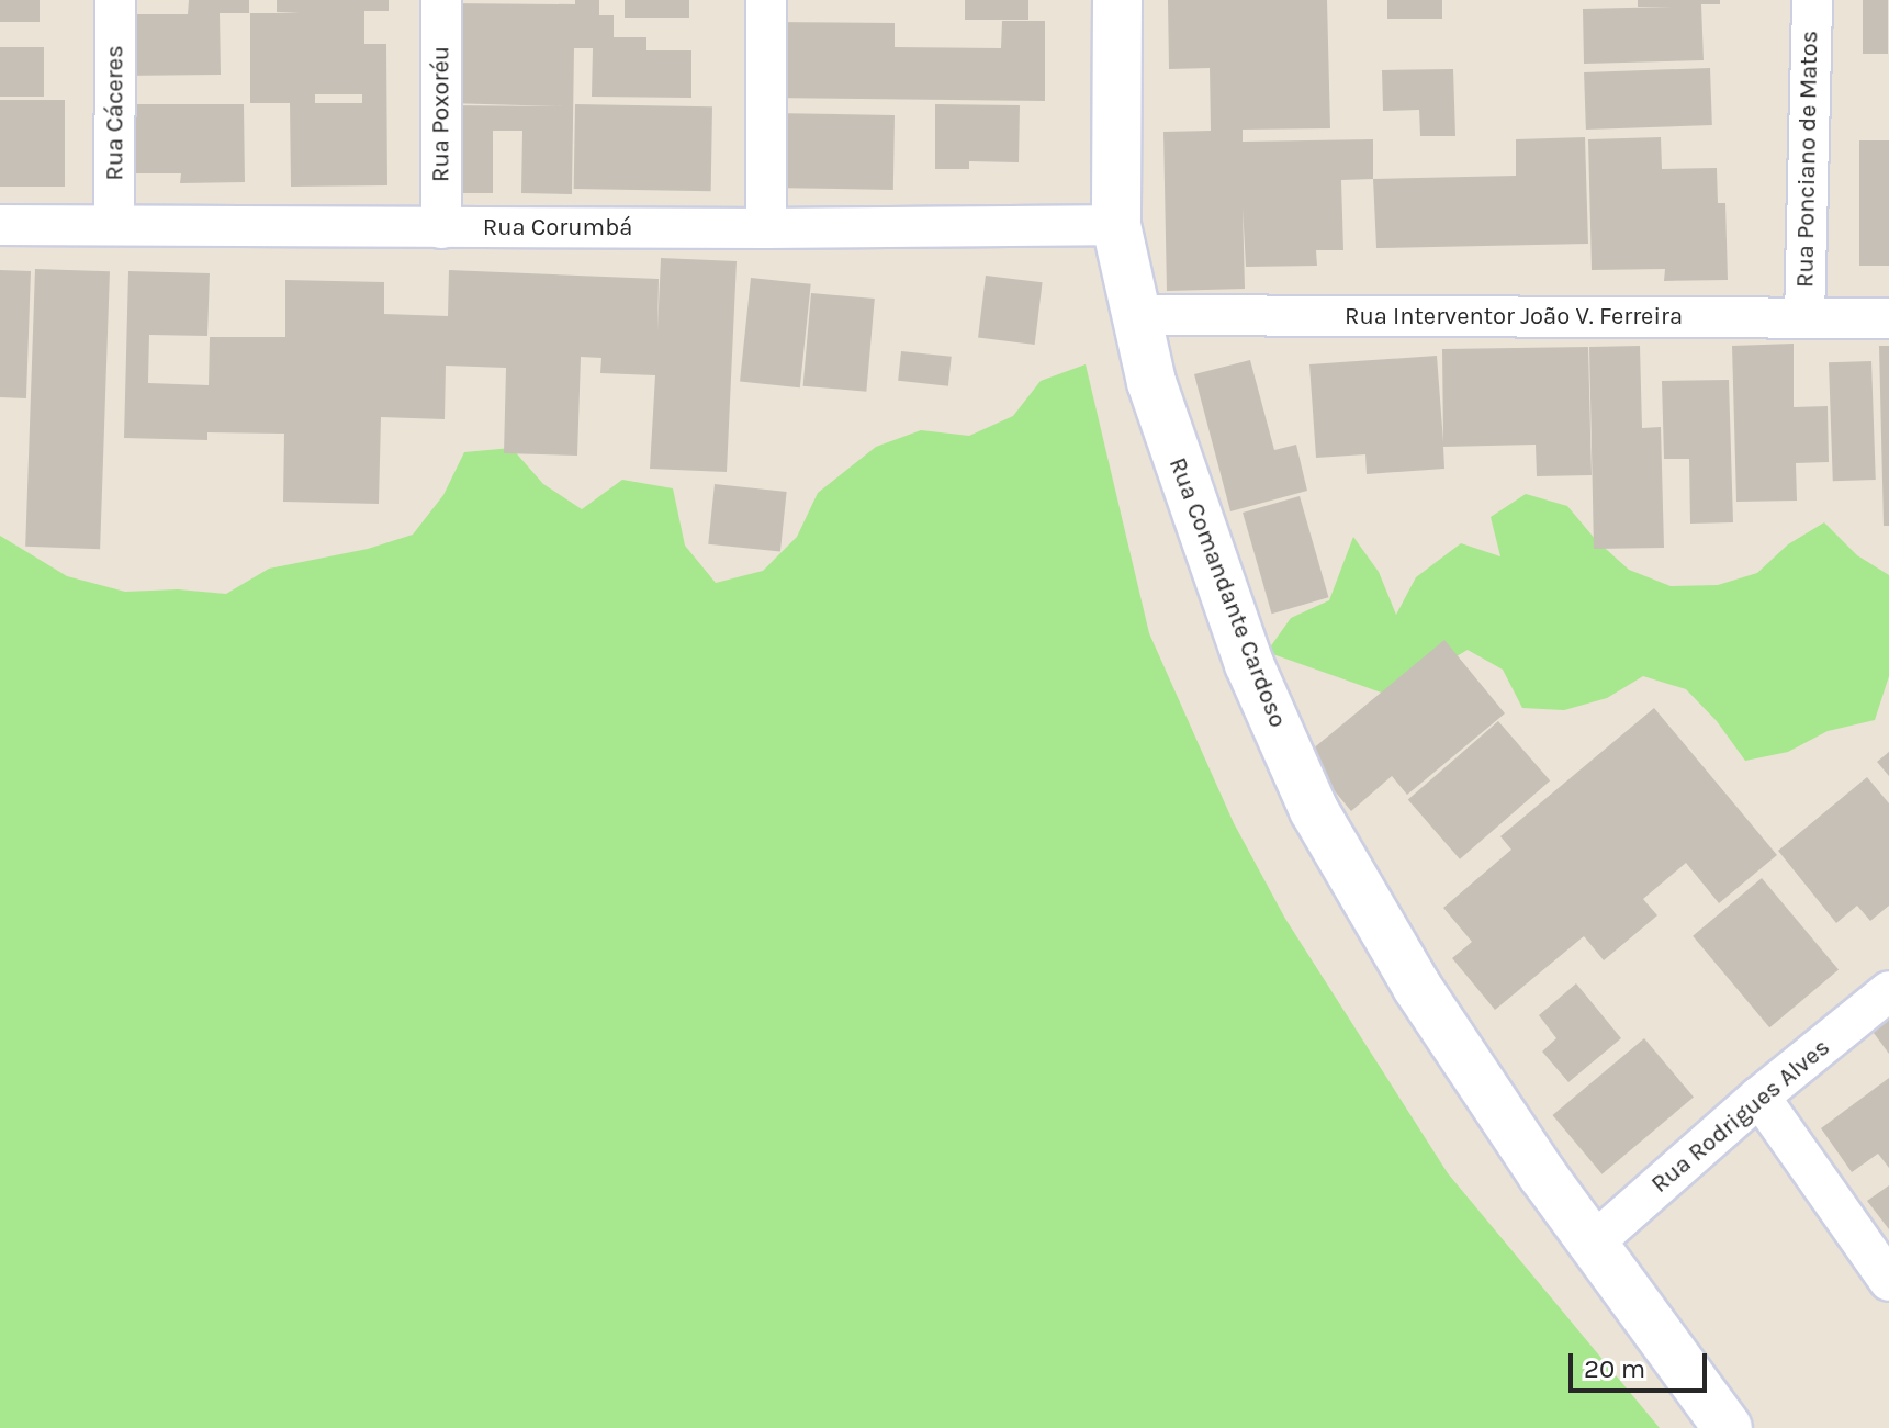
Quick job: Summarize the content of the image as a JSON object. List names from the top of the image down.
{
  "streets": {
    "street": [
      "Rua Cáceres",
      "Rua Poxoréu",
      "Rua Ponciano de Matos",
      "Rua Corumbá",
      "Rua Interventor João V. Ferreira",
      "Rua Comandante Cardoso",
      "Rua Rodrigues Alves"
    ]
  },
  "crossings": [
    ["Rua Cáceres", "Rua Corumbá"],
    ["Rua Poxoréu", "Rua Corumbá"],
    ["Rua Ponciano de Matos", "Rua Interventor João V. Ferreira"],
    ["Rua Corumbá", "Rua Comandante Cardoso"],
    ["Rua Interventor João V. Ferreira", "Rua Comandante Cardoso"],
    ["Rua Comandante Cardoso", "Rua Rodrigues Alves"]
  ],
  "scale_bar": "20 m"
}
